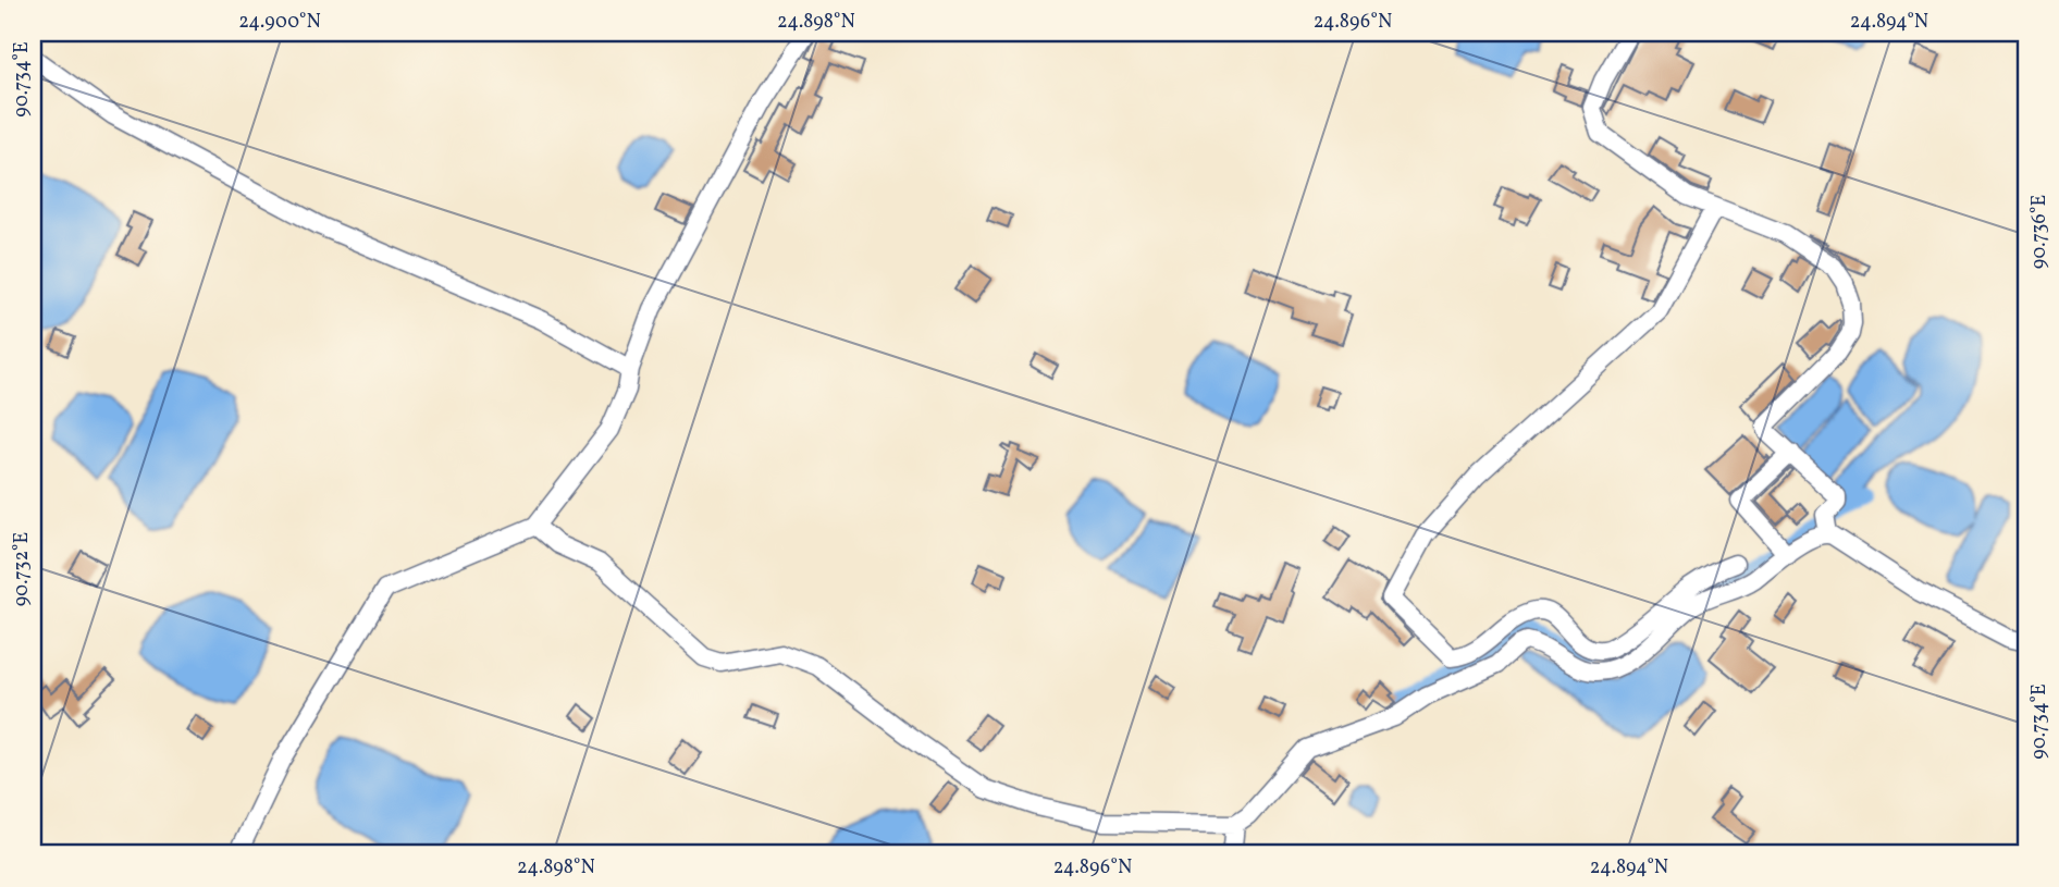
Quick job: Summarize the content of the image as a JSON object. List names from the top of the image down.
{
  "coordinates": [
    "24.900°N",
    "24.898°N",
    "24.896°N",
    "24.894°N",
    "90.734°E",
    "90.736°E",
    "90.732°E"
  ]
}
